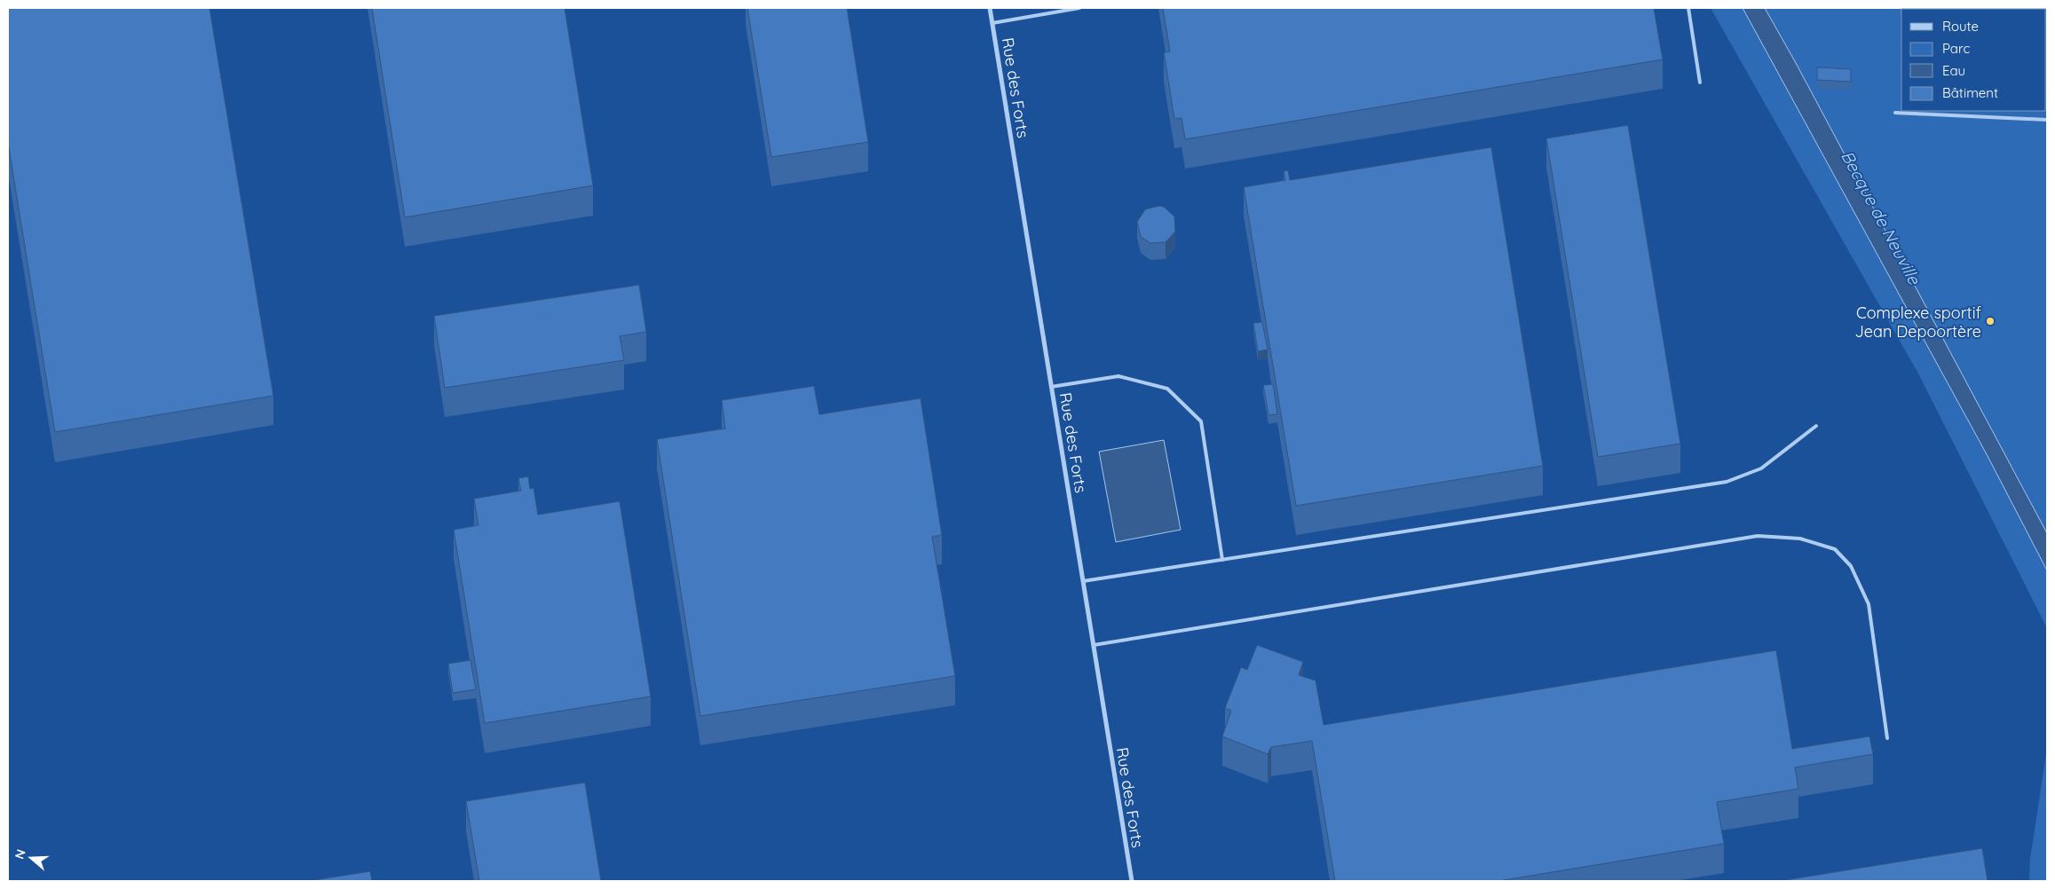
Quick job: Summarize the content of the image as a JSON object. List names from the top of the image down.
{
  "streets": {
    "street": ["Rue des Forts"]
  },
  "water": ["Becque de Neuville"],
  "places": ["Complexe sportif Jean Depoortère"],
  "legend": [
    "Route",
    "Parc",
    "Eau",
    "Bâtiment"
  ],
  "north": "left"
}
